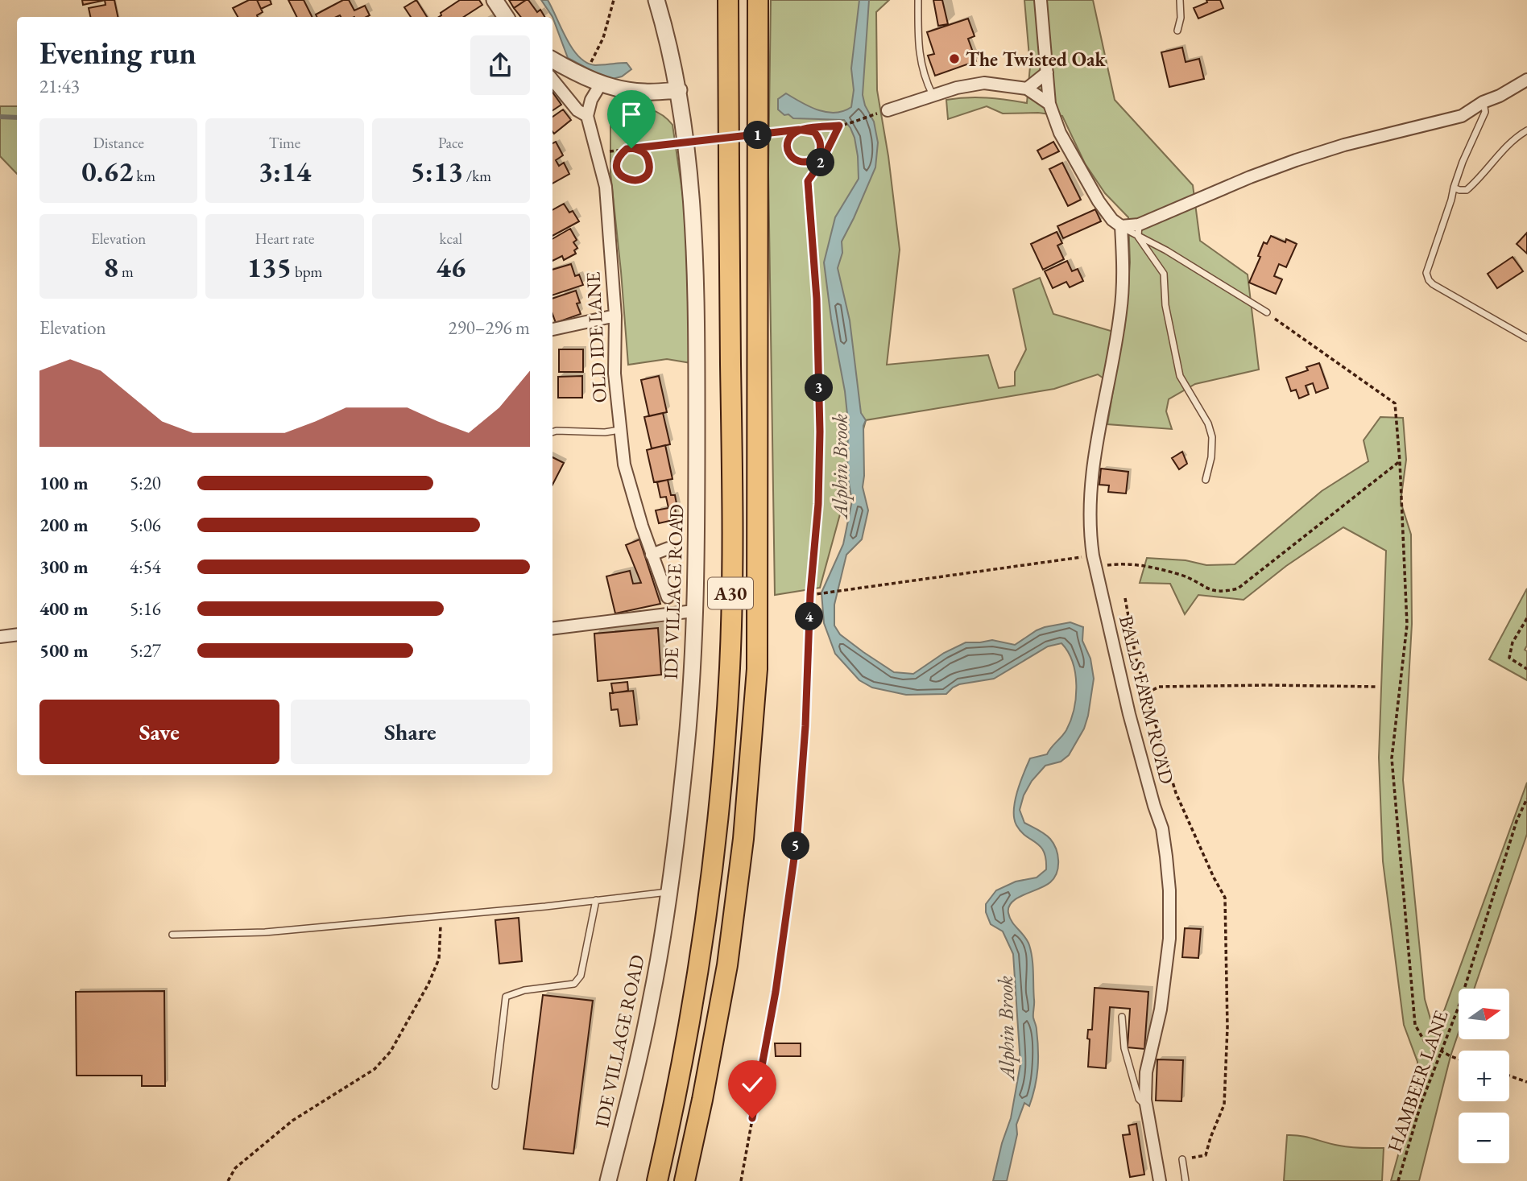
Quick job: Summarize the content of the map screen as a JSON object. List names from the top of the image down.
{
  "streets": {
    "highway": ["A30"],
    "street": ["OLD IDE LANE", "IDE VILLAGE ROAD", "BALLS FARM ROAD"],
    "path": ["HAMBEER LANE"]
  },
  "water": ["Alphin Brook"],
  "places": ["The Twisted Oak"],
  "north": "right",
  "page": {
    "heading": ["Evening run", "21:43"],
    "stats": [
      ["Distance", "0.62 km"],
      ["Time", "3:14"],
      ["Pace", "5:13 /km"],
      ["Elevation", "8 m"],
      ["Heart rate", "135 bpm"],
      ["kcal", "46"]
    ],
    "pins": [
      "1",
      "2",
      "3",
      "4",
      "5"
    ],
    "chart": ["Elevation", "290–296 m"],
    "list": [
      {
        "name": "100 m",
        "note": "5:20"
      },
      {
        "name": "200 m",
        "note": "5:06"
      },
      {
        "name": "300 m",
        "note": "4:54"
      },
      {
        "name": "400 m",
        "note": "5:16"
      },
      {
        "name": "500 m",
        "note": "5:27"
      }
    ],
    "buttons": ["Save", "Share"],
    "map_buttons": ["+", "−"]
  }
}
